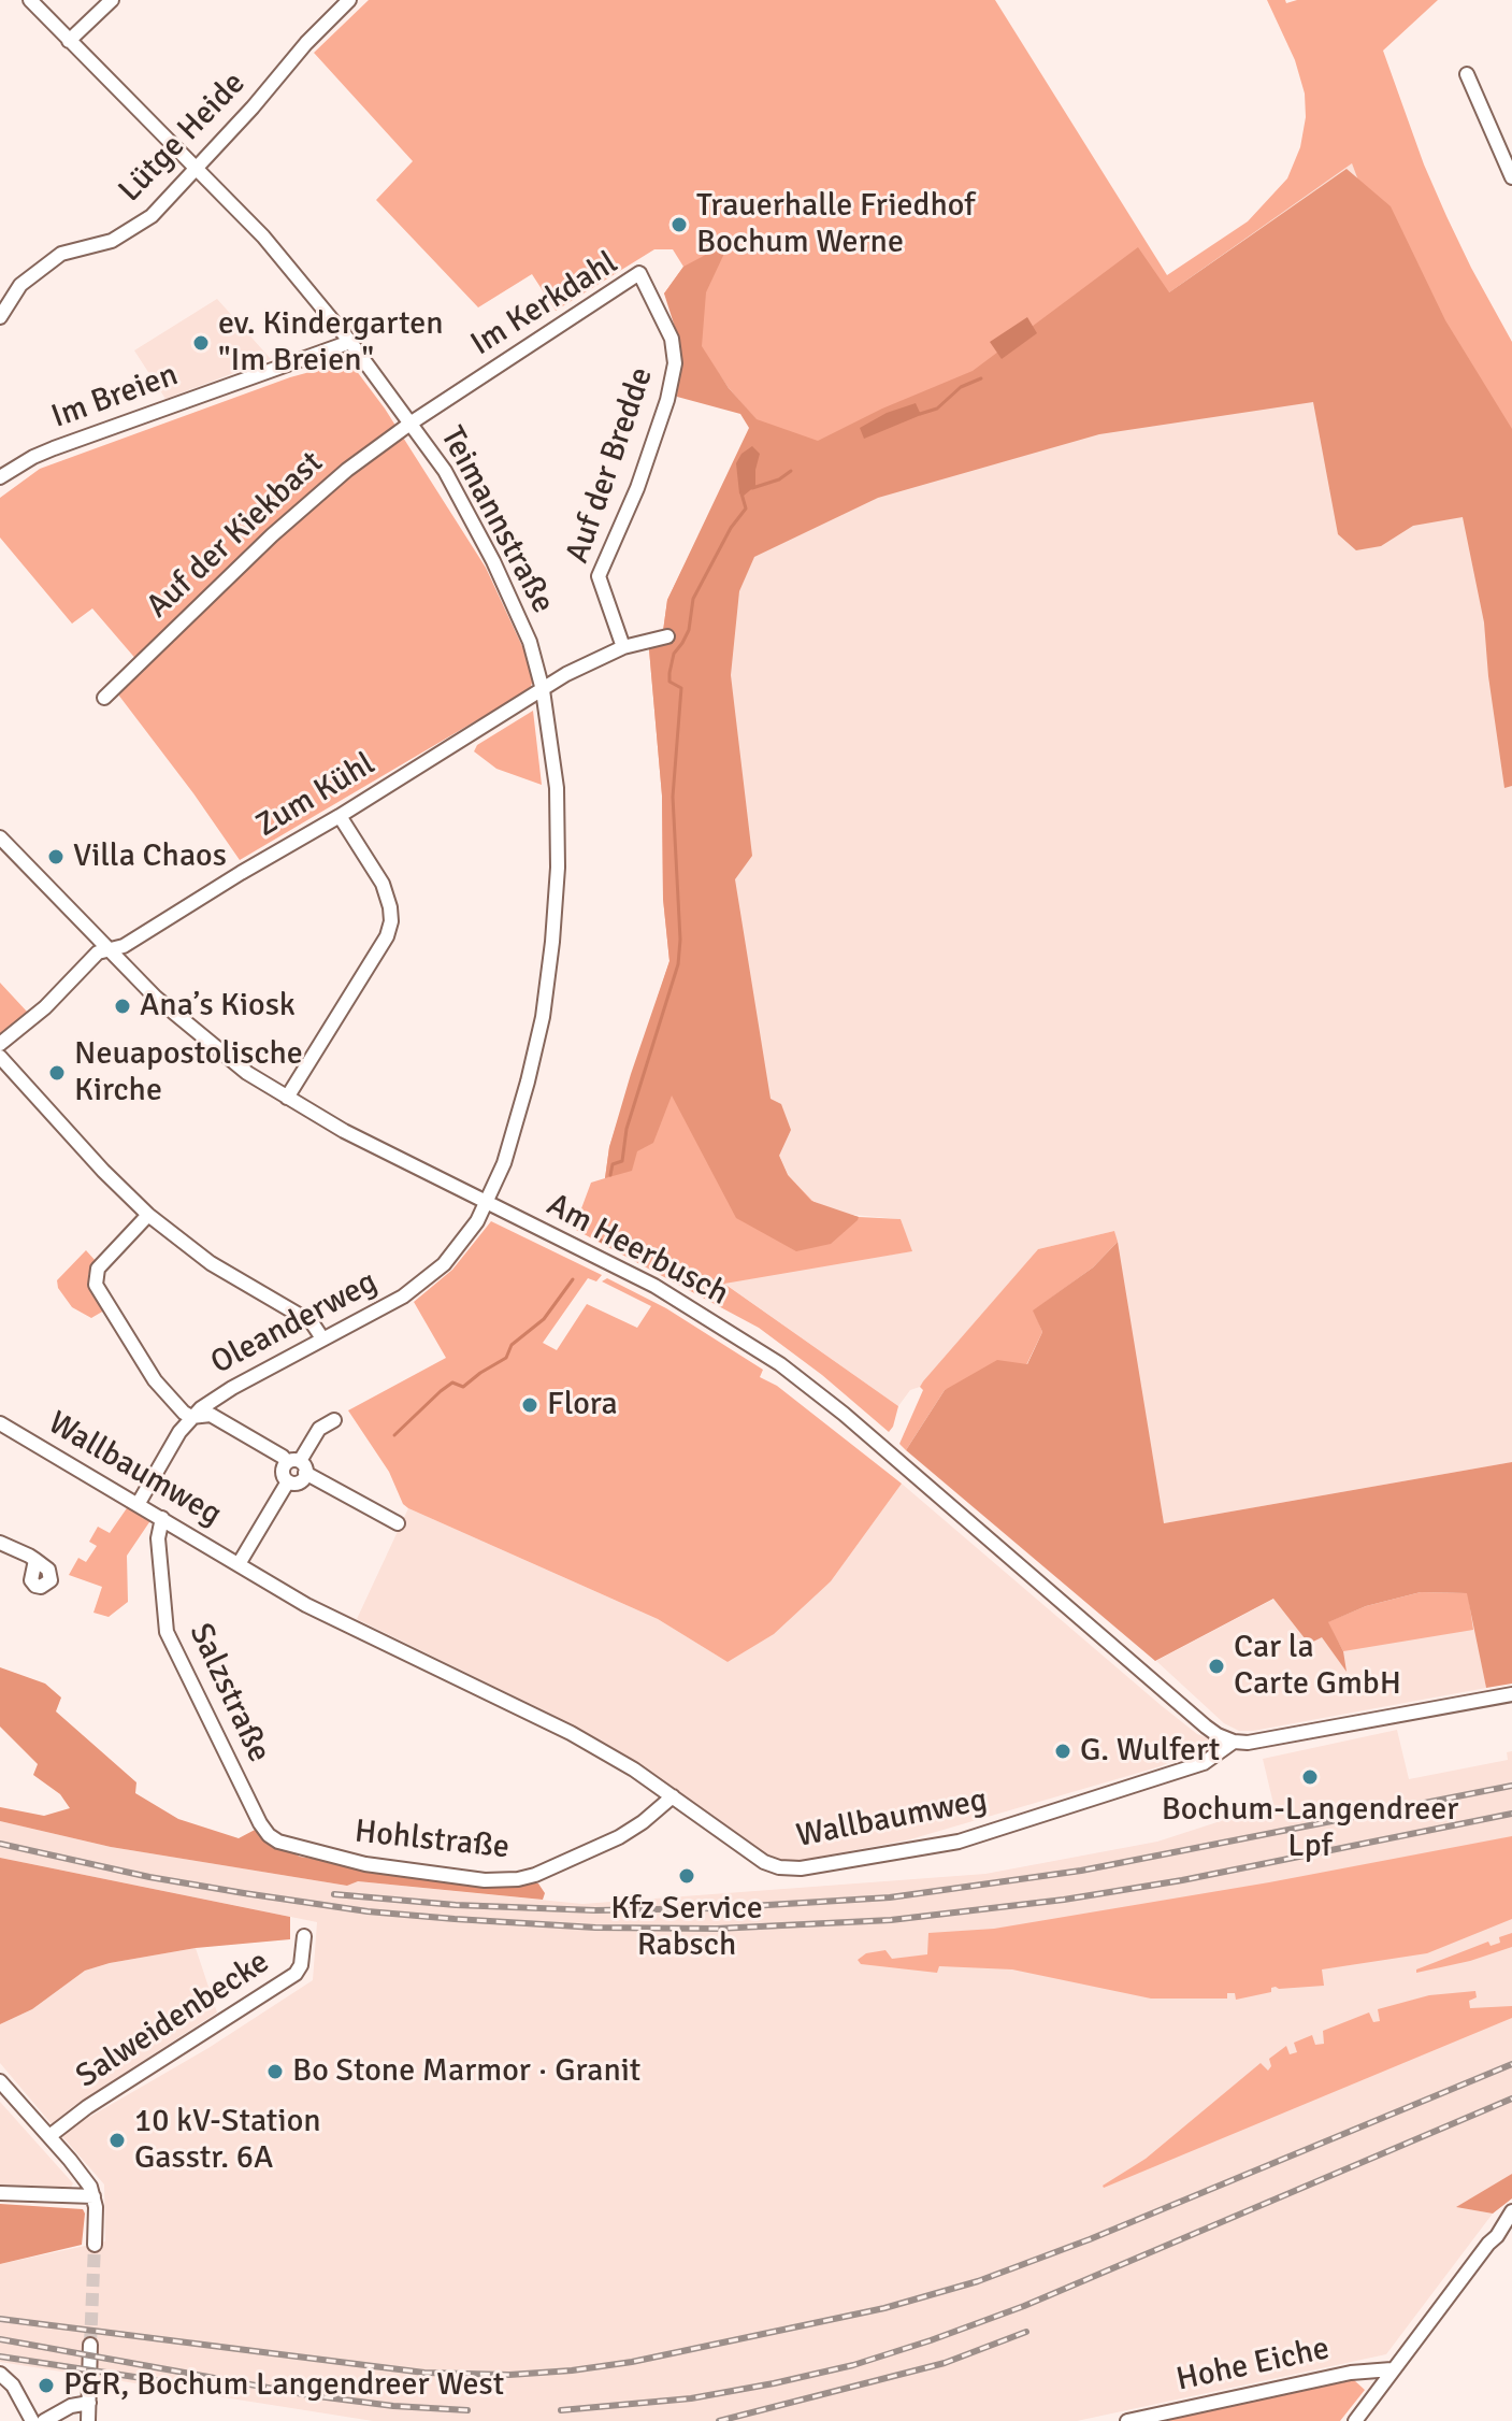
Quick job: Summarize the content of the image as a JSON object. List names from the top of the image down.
{
  "streets": {
    "street": [
      "Lütge Heide",
      "Im Kerkdahl",
      "Im Breien",
      "Auf der Bredde",
      "Teimannstraße",
      "Auf der Kiekbast",
      "Zum Kühl",
      "Am Heerbusch",
      "Oleanderweg",
      "Wallbaumweg",
      "Salzstraße",
      "Hohlstraße",
      "Salweidenbecke",
      "Hohe Eiche"
    ]
  },
  "crossings": [
    ["Lütge Heide", "Teimannstraße"],
    ["Im Kerkdahl", "Auf der Bredde"],
    ["Im Kerkdahl", "Teimannstraße"],
    ["Im Kerkdahl", "Auf der Kiekbast"],
    ["Im Breien", "Teimannstraße"],
    ["Auf der Bredde", "Zum Kühl"],
    ["Teimannstraße", "Auf der Kiekbast"],
    ["Teimannstraße", "Zum Kühl"],
    ["Teimannstraße", "Am Heerbusch"],
    ["Teimannstraße", "Oleanderweg"],
    ["Zum Kühl", "Am Heerbusch"],
    ["Am Heerbusch", "Oleanderweg"],
    ["Am Heerbusch", "Wallbaumweg"],
    ["Oleanderweg", "Wallbaumweg"],
    ["Wallbaumweg", "Salzstraße"],
    ["Wallbaumweg", "Hohlstraße"],
    ["Salzstraße", "Hohlstraße"]
  ],
  "places": [
    "Trauerhalle Friedhof Bochum Werne",
    "ev. Kindergarten \"Im Breien\"",
    "Villa Chaos",
    "Anaʼs Kiosk",
    "Neuapostolische Kirche",
    "Flora",
    "Car la Carte GmbH",
    "G. Wulfert",
    "Bochum-Langendreer Lpf",
    "Kfz Service Rabsch",
    "Bo Stone Marmor · Granit",
    "10 kV-Station Gasstr. 6A",
    "P&R, Bochum Langendreer West"
  ]
}
